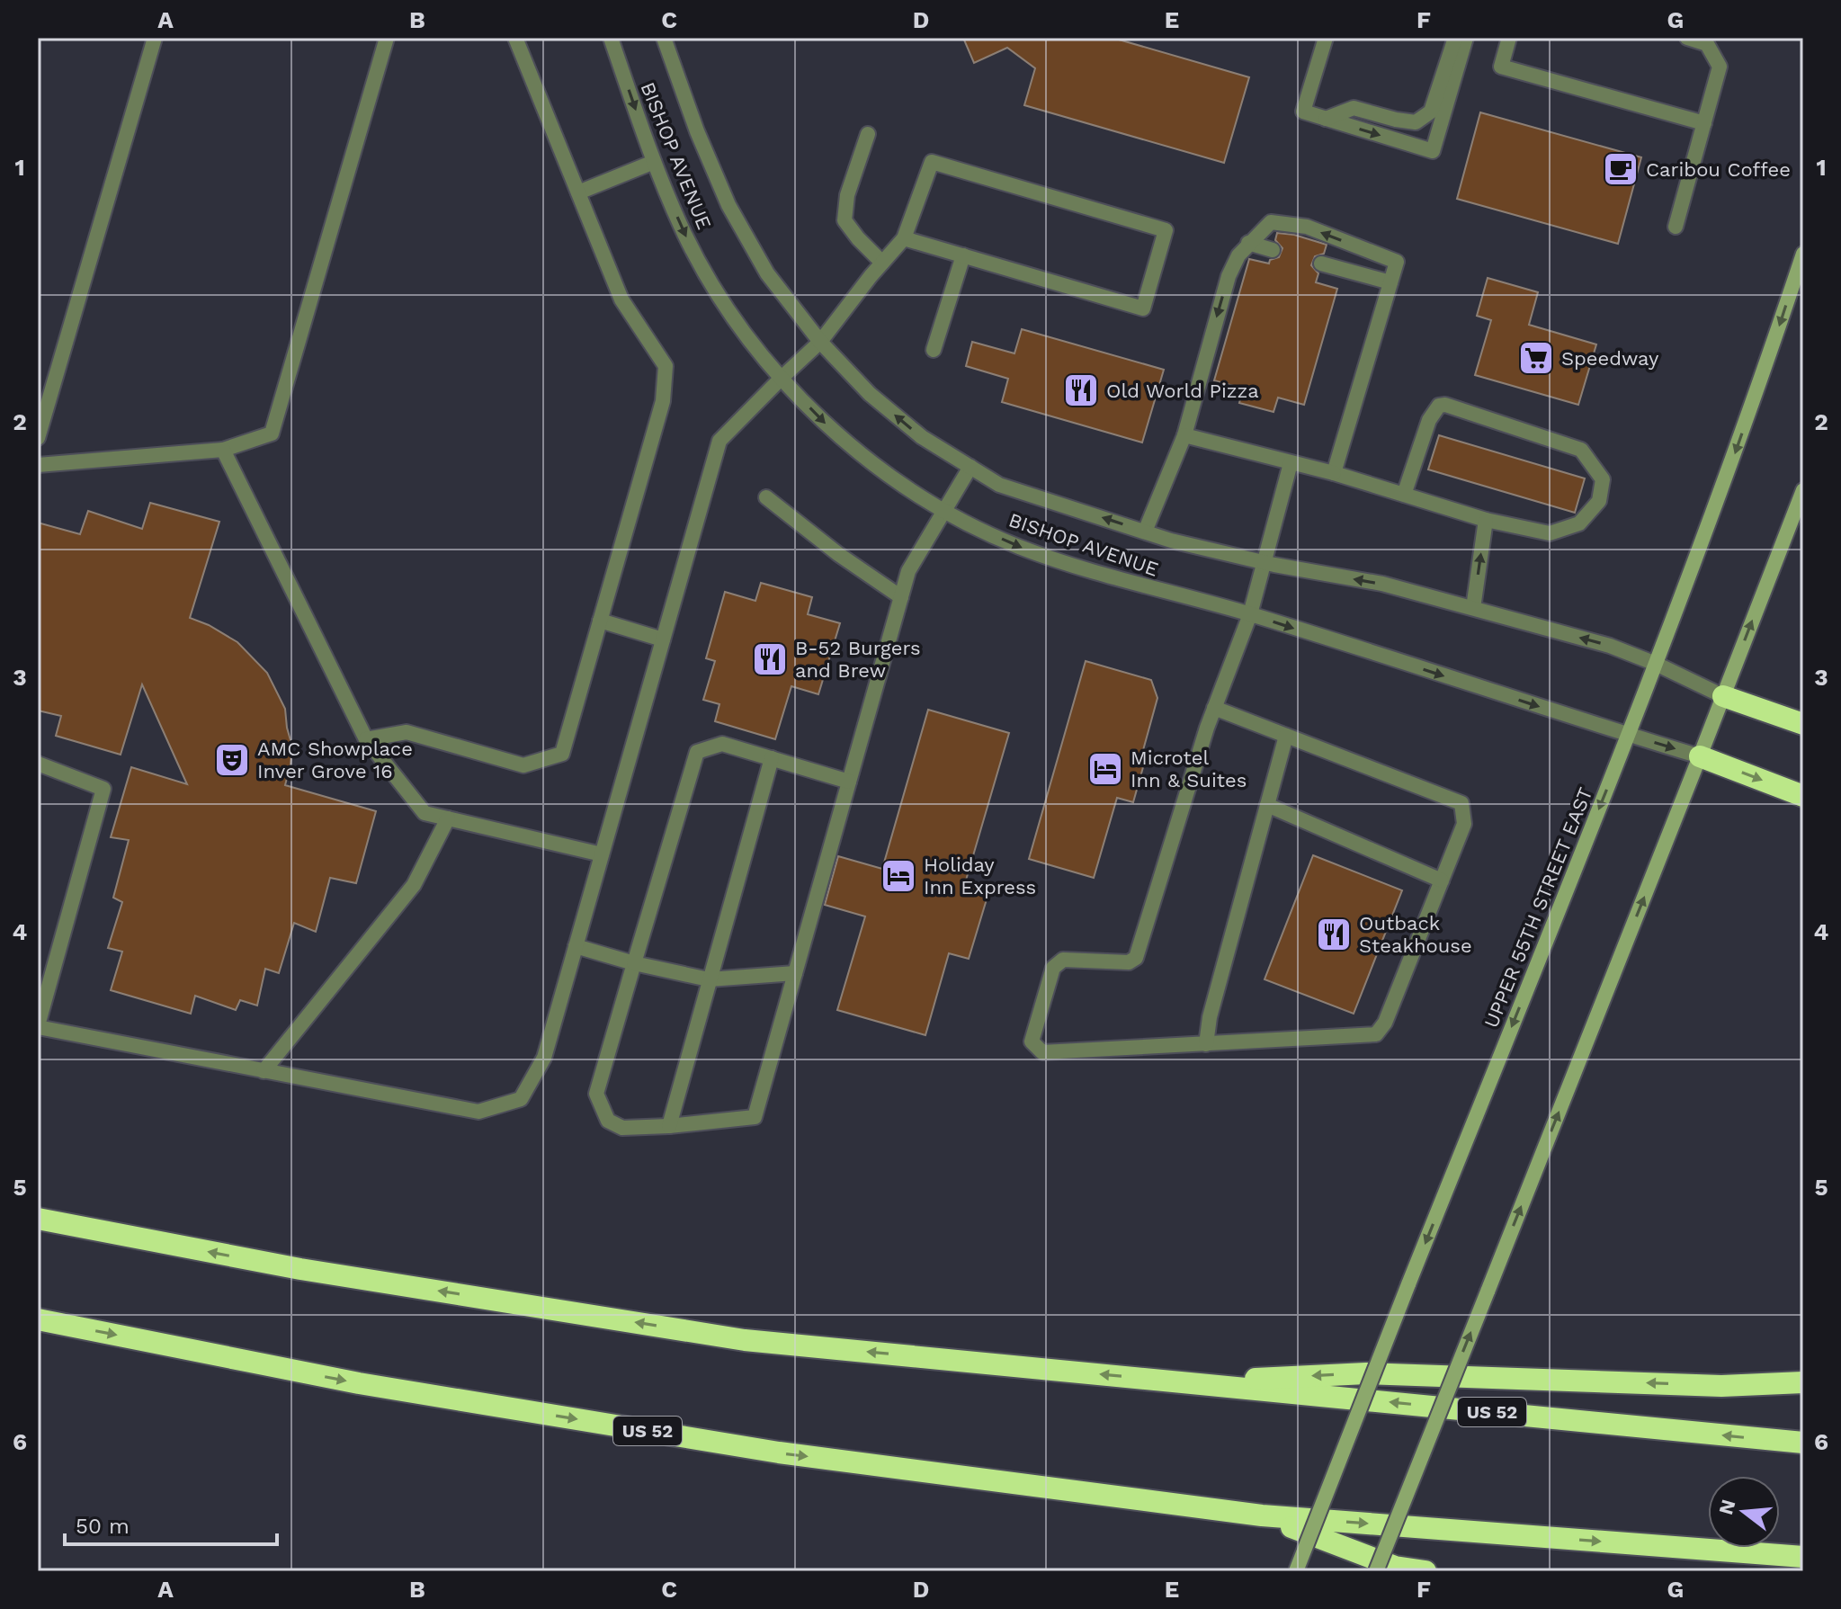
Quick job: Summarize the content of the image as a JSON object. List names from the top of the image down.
{
  "streets": {
    "highway": ["US 52"],
    "street": ["BISHOP AVENUE", "UPPER 55TH STREET EAST"]
  },
  "crossings": [
    ["BISHOP AVENUE", "UPPER 55TH STREET EAST"]
  ],
  "places": {
    "cafe": ["Caribou Coffee"],
    "supermarket": ["Speedway"],
    "restaurant": ["Old World Pizza", "B-52 Burgers and Brew", "Outback Steakhouse"],
    "theatre": ["AMC Showplace Inver Grove 16"],
    "hotel": ["Microtel Inn & Suites", "Holiday Inn Express"]
  },
  "scale_bar": "50 m",
  "north": "left",
  "grid": {
    "columns": [
      "A",
      "B",
      "C",
      "D",
      "E",
      "F",
      "G"
    ],
    "rows": [
      "1",
      "2",
      "3",
      "4",
      "5",
      "6"
    ]
  }
}
